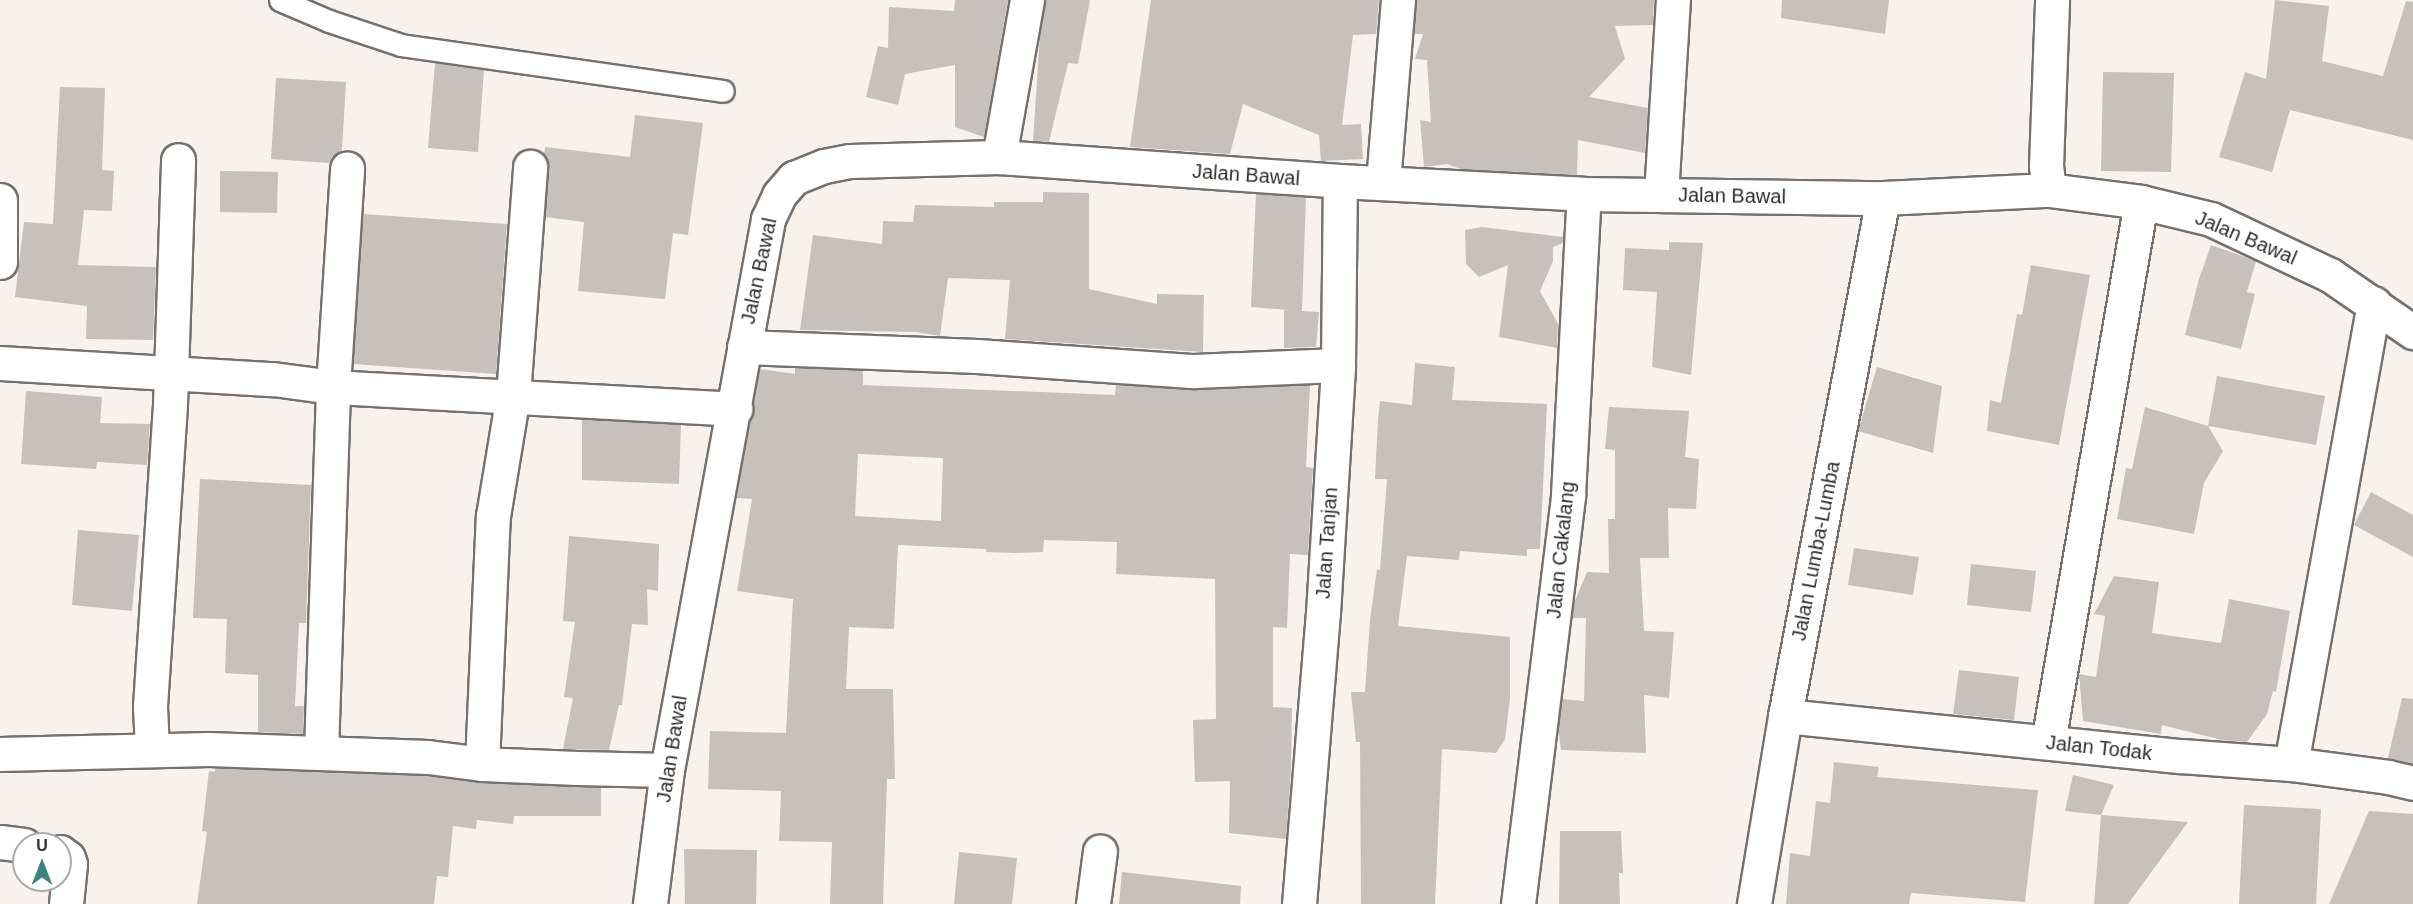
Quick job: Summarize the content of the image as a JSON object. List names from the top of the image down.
{
  "streets": {
    "street": [
      "Jalan Bawal",
      "Jalan Tanjan",
      "Jalan Cakalang",
      "Jalan Lumba-Lumba",
      "Jalan Todak"
    ]
  },
  "crossings": [
    ["Jalan Bawal", "Jalan Tanjan"],
    ["Jalan Bawal", "Jalan Cakalang"],
    ["Jalan Bawal", "Jalan Lumba-Lumba"],
    ["Jalan Lumba-Lumba", "Jalan Todak"]
  ],
  "north": "top"
}
